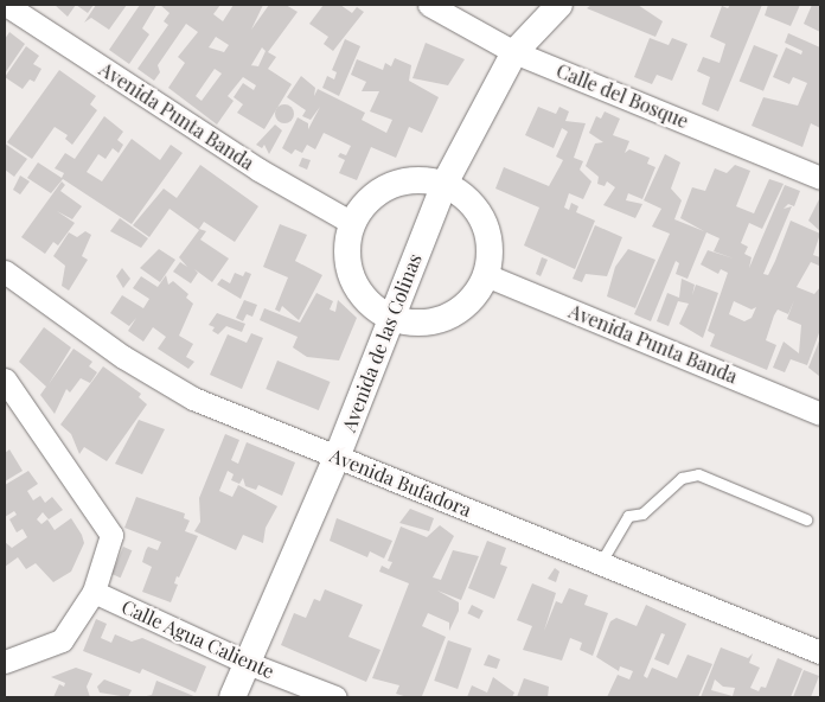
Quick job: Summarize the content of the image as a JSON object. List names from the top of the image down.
{
  "streets": {
    "street": [
      "Calle del Bosque",
      "Avenida Punta Banda",
      "Avenida de las Colinas",
      "Avenida Bufadora",
      "Calle Agua Caliente"
    ]
  },
  "crossings": [
    ["Calle del Bosque", "Avenida de las Colinas"],
    ["Avenida de las Colinas", "Avenida Bufadora"],
    ["Avenida de las Colinas", "Calle Agua Caliente"]
  ]
}
